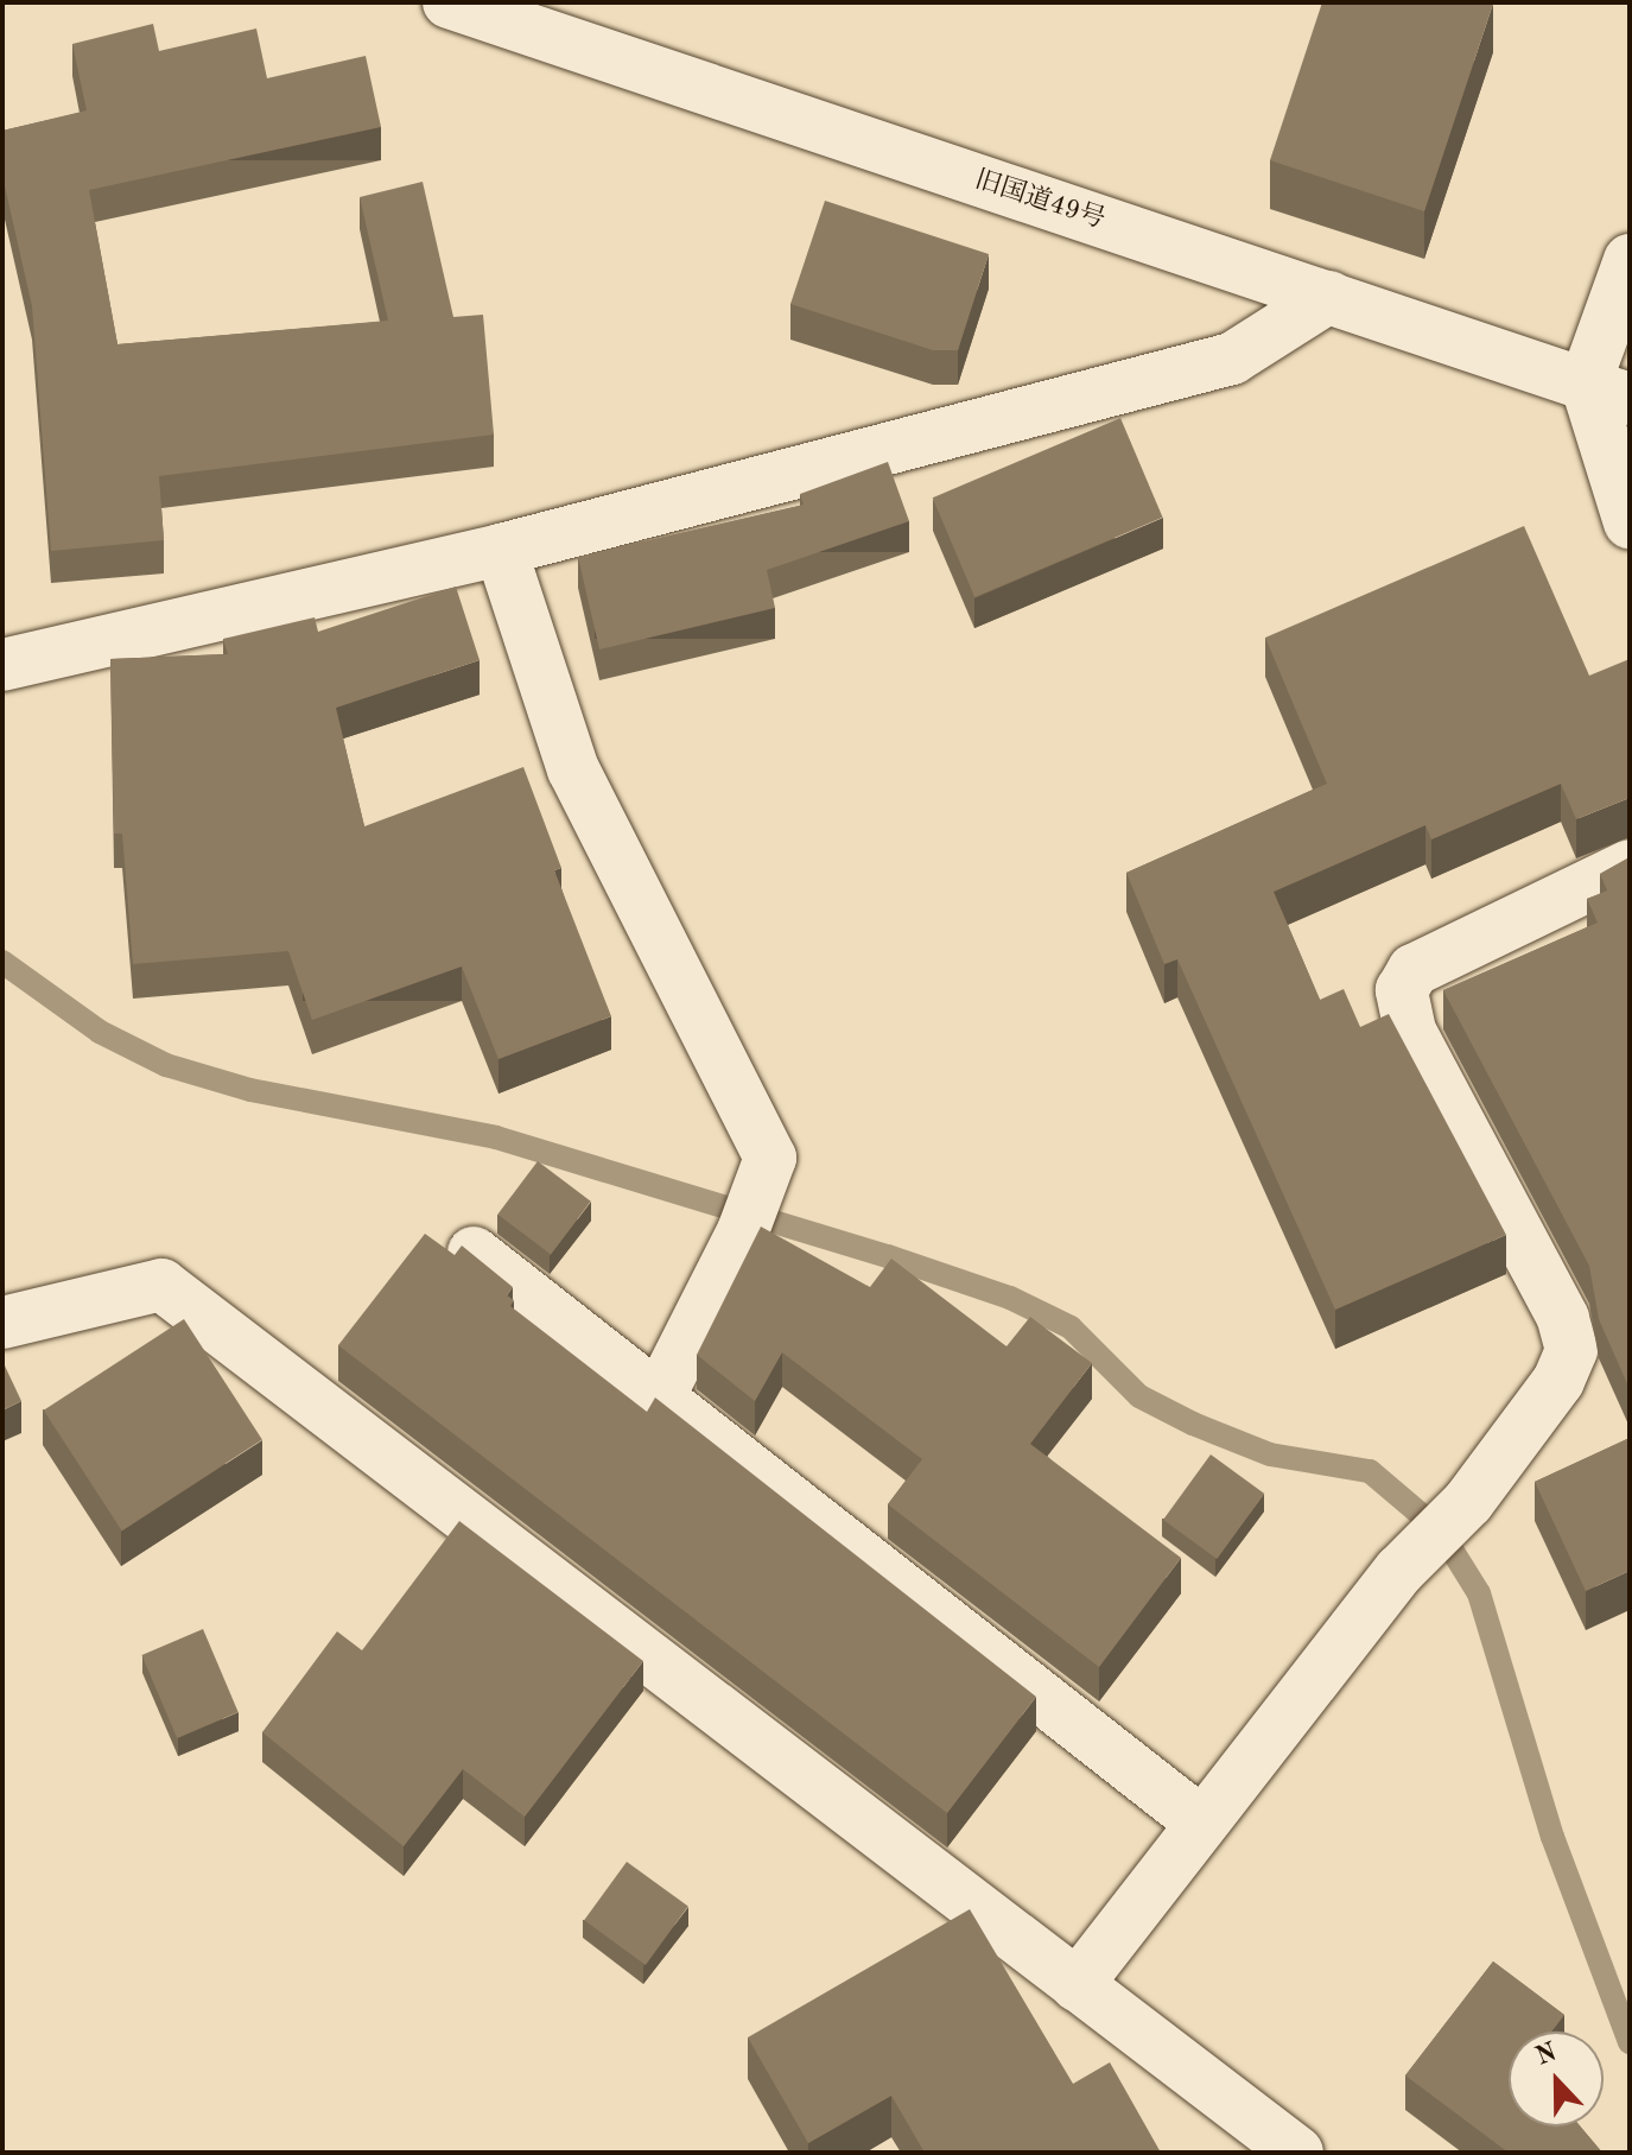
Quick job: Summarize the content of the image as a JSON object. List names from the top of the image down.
{
  "streets": {
    "street": ["旧国道49号"]
  },
  "north": "top"
}
